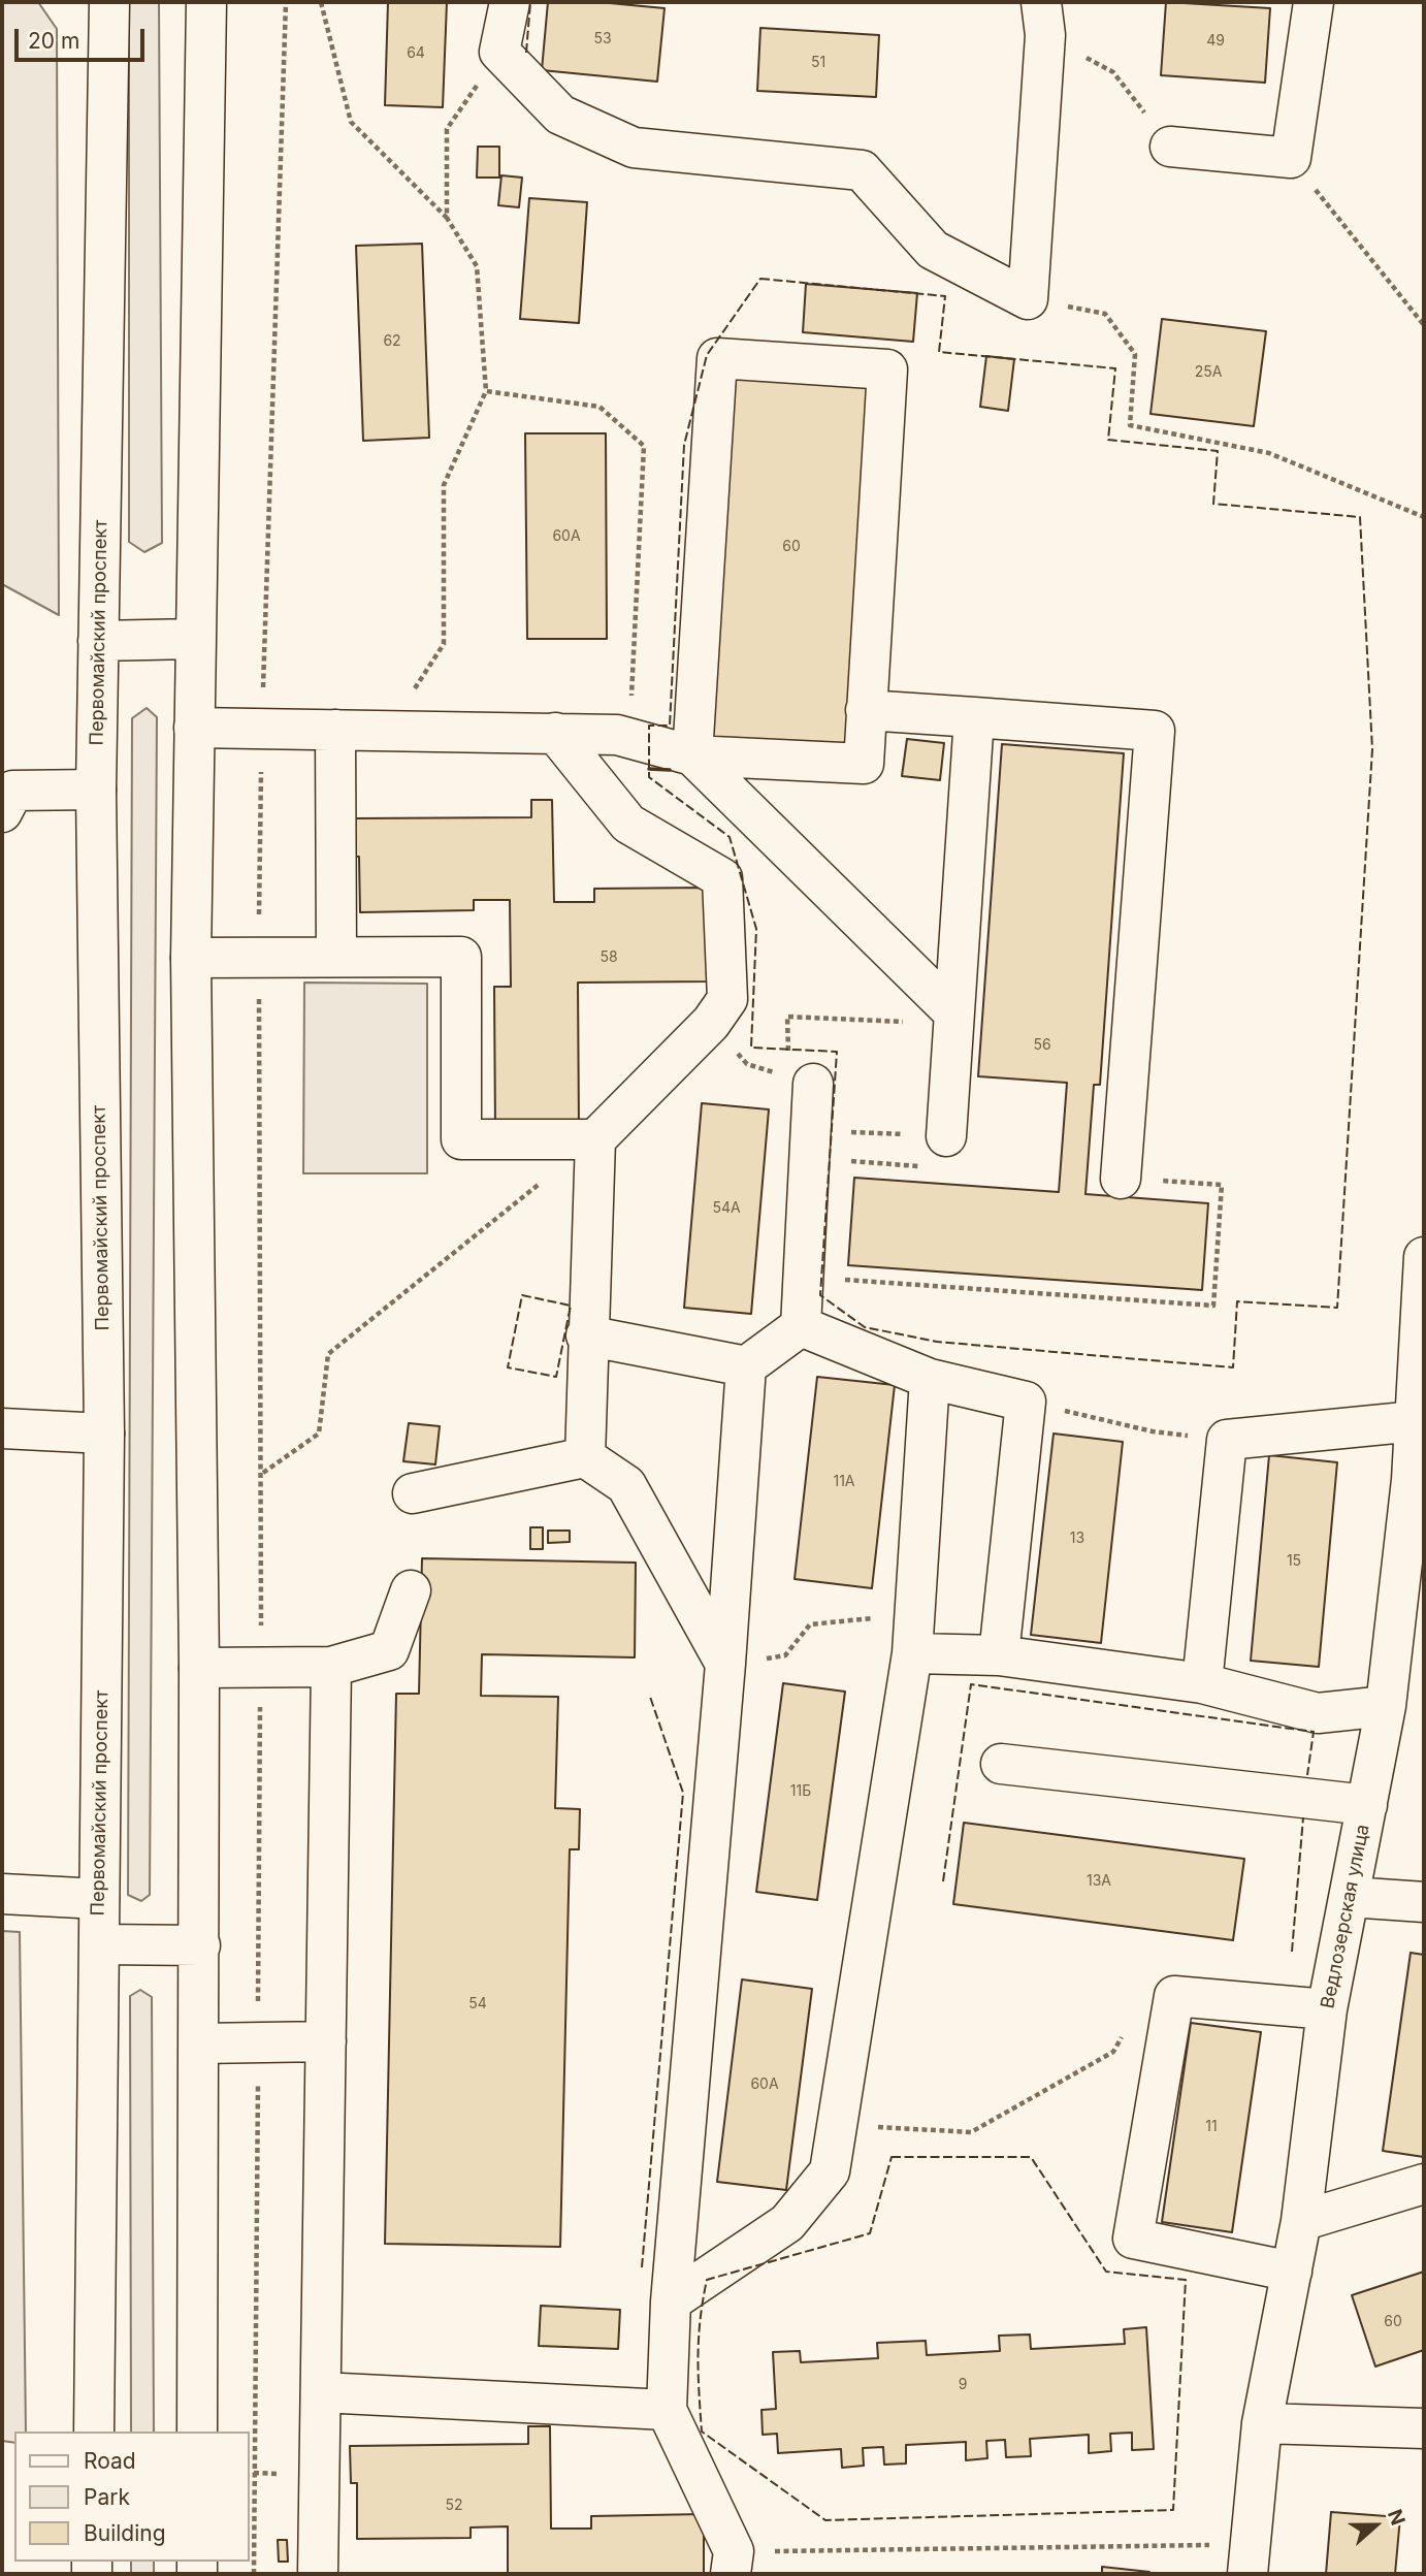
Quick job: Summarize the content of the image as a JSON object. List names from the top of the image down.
{
  "streets": {
    "main road": ["Первомайский проспект", "Ведлозерская улица"]
  },
  "house_numbers": [
    "53",
    "49",
    "64",
    "51",
    "62",
    "25А",
    "60А",
    "60",
    "58",
    "56",
    "54А",
    "11А",
    "13",
    "15",
    "11Б",
    "13А",
    "54",
    "60А",
    "11",
    "60",
    "9",
    "52"
  ],
  "legend": ["Road", "Park", "Building"],
  "scale_bar": "20 m",
  "north": "right"
}
